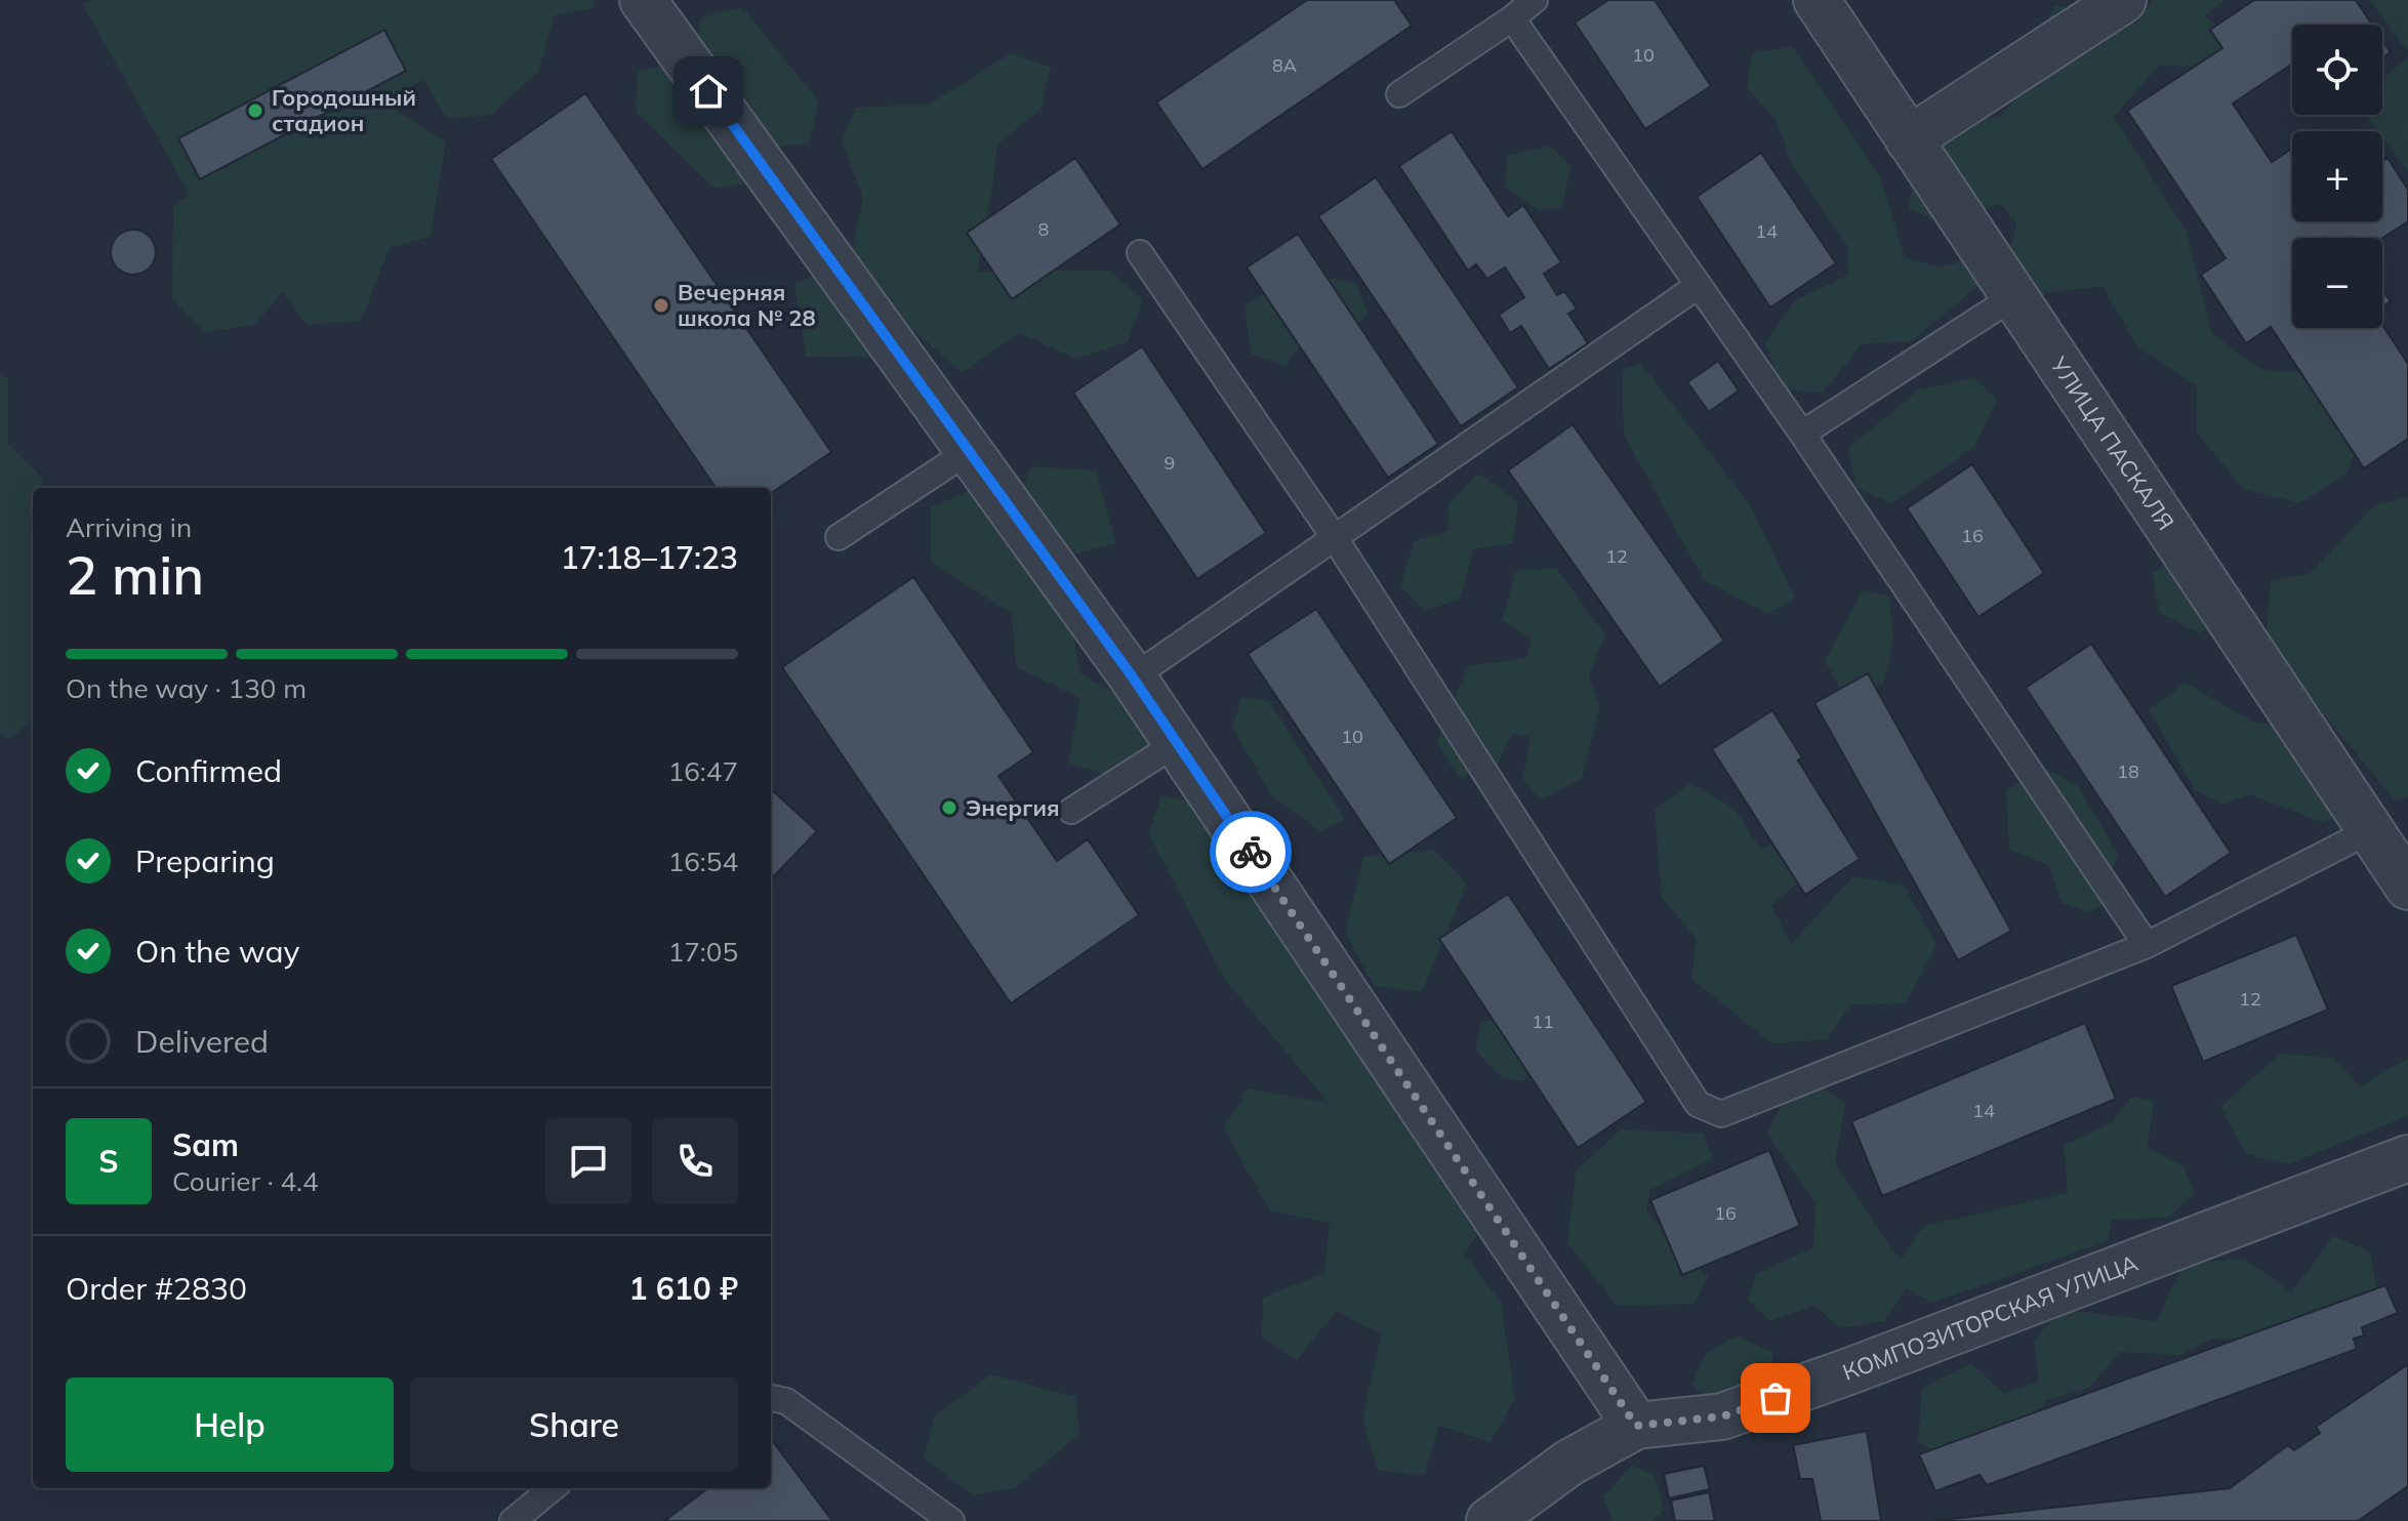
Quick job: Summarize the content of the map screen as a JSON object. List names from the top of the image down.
{
  "streets": {
    "street": ["УЛИЦА ПАСКАЛЯ", "КОМПОЗИТОРСКАЯ УЛИЦА"]
  },
  "places": ["Городошный стадион", "Вечерняя школа № 28", "Энергия"],
  "house_numbers": [
    "10",
    "8А",
    "8",
    "14",
    "9",
    "16",
    "12",
    "10",
    "18",
    "12",
    "11",
    "14",
    "16"
  ],
  "page": {
    "map_buttons": ["+", "−"],
    "heading": ["2 min", "Arriving in", "17:18–17:23"],
    "panel": [
      "Sam",
      "Courier · 4.4",
      "Order #2830",
      "1 610 ₽"
    ],
    "bar": "On the way · 130 m",
    "list": [
      ["Confirmed", "16:47"],
      ["Preparing", "16:54"],
      ["On the way", "17:05"],
      "Delivered"
    ],
    "round": "S",
    "buttons": ["Help", "Share"]
  }
}
